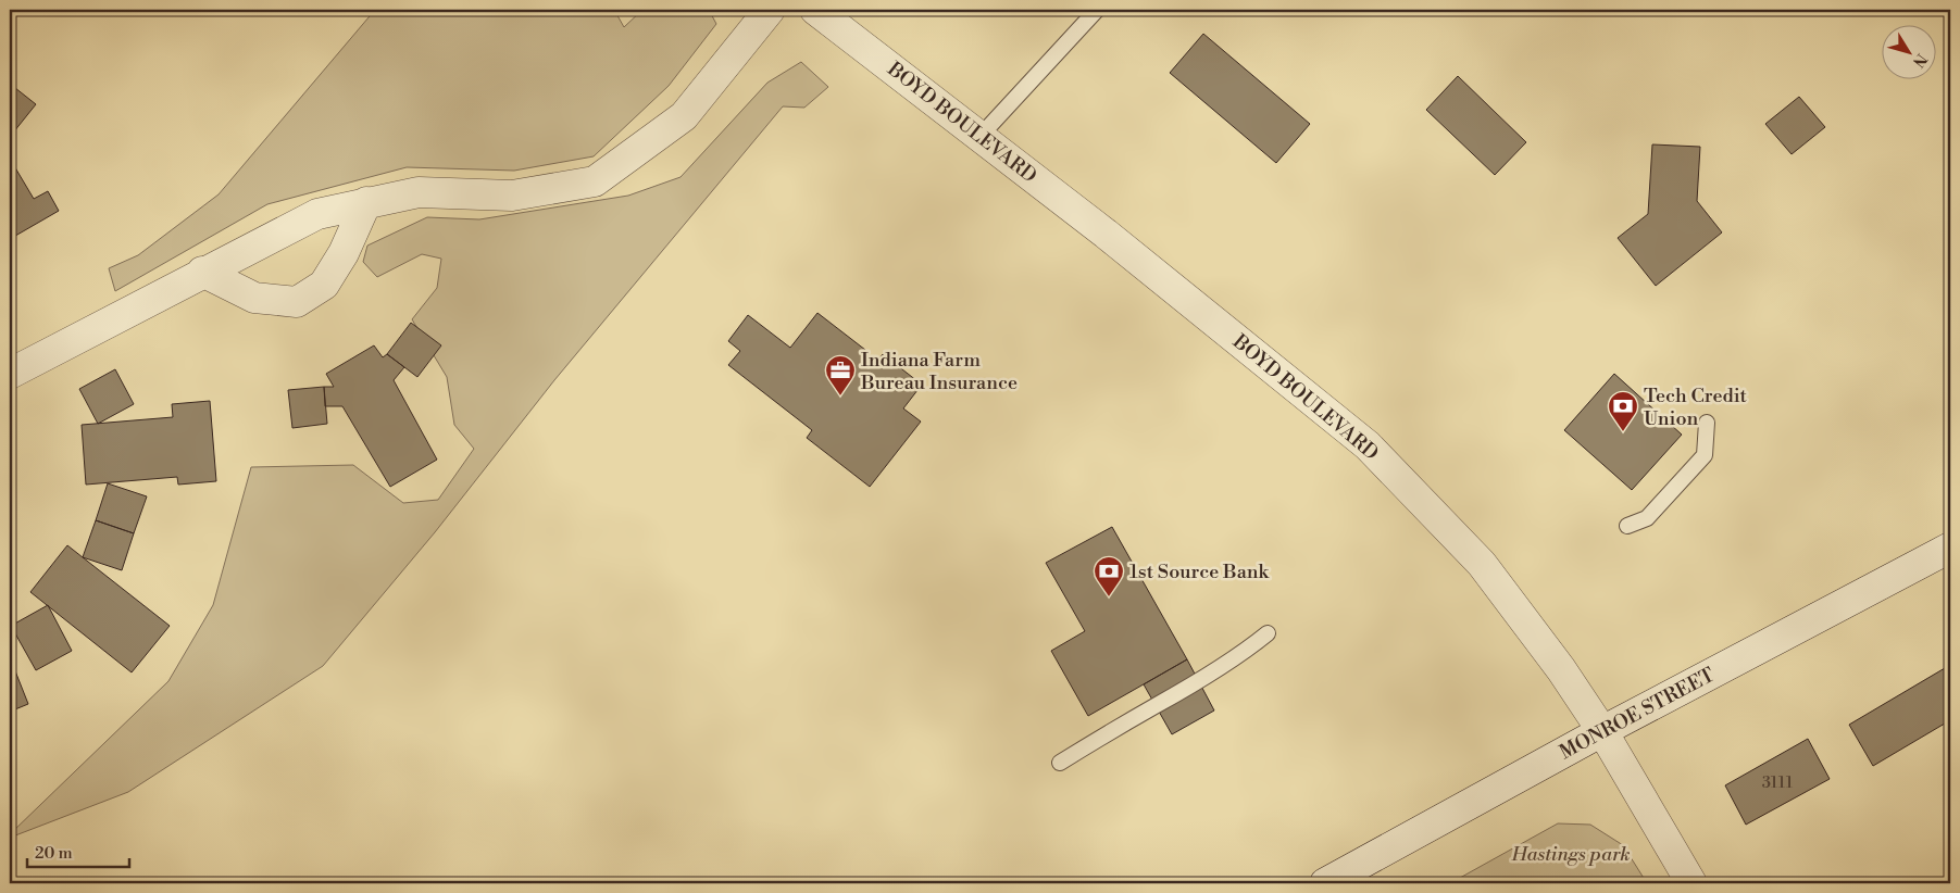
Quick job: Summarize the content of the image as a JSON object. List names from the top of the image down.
{
  "streets": {
    "street": ["BOYD BOULEVARD", "MONROE STREET"]
  },
  "crossings": [
    ["BOYD BOULEVARD", "MONROE STREET"]
  ],
  "parks": ["Hastings park"],
  "places": {
    "office": ["Indiana Farm Bureau Insurance"],
    "bank": ["Tech Credit Union", "1st Source Bank"]
  },
  "house_numbers": ["3111"],
  "scale_bar": "20 m",
  "north": "bottom right"
}
